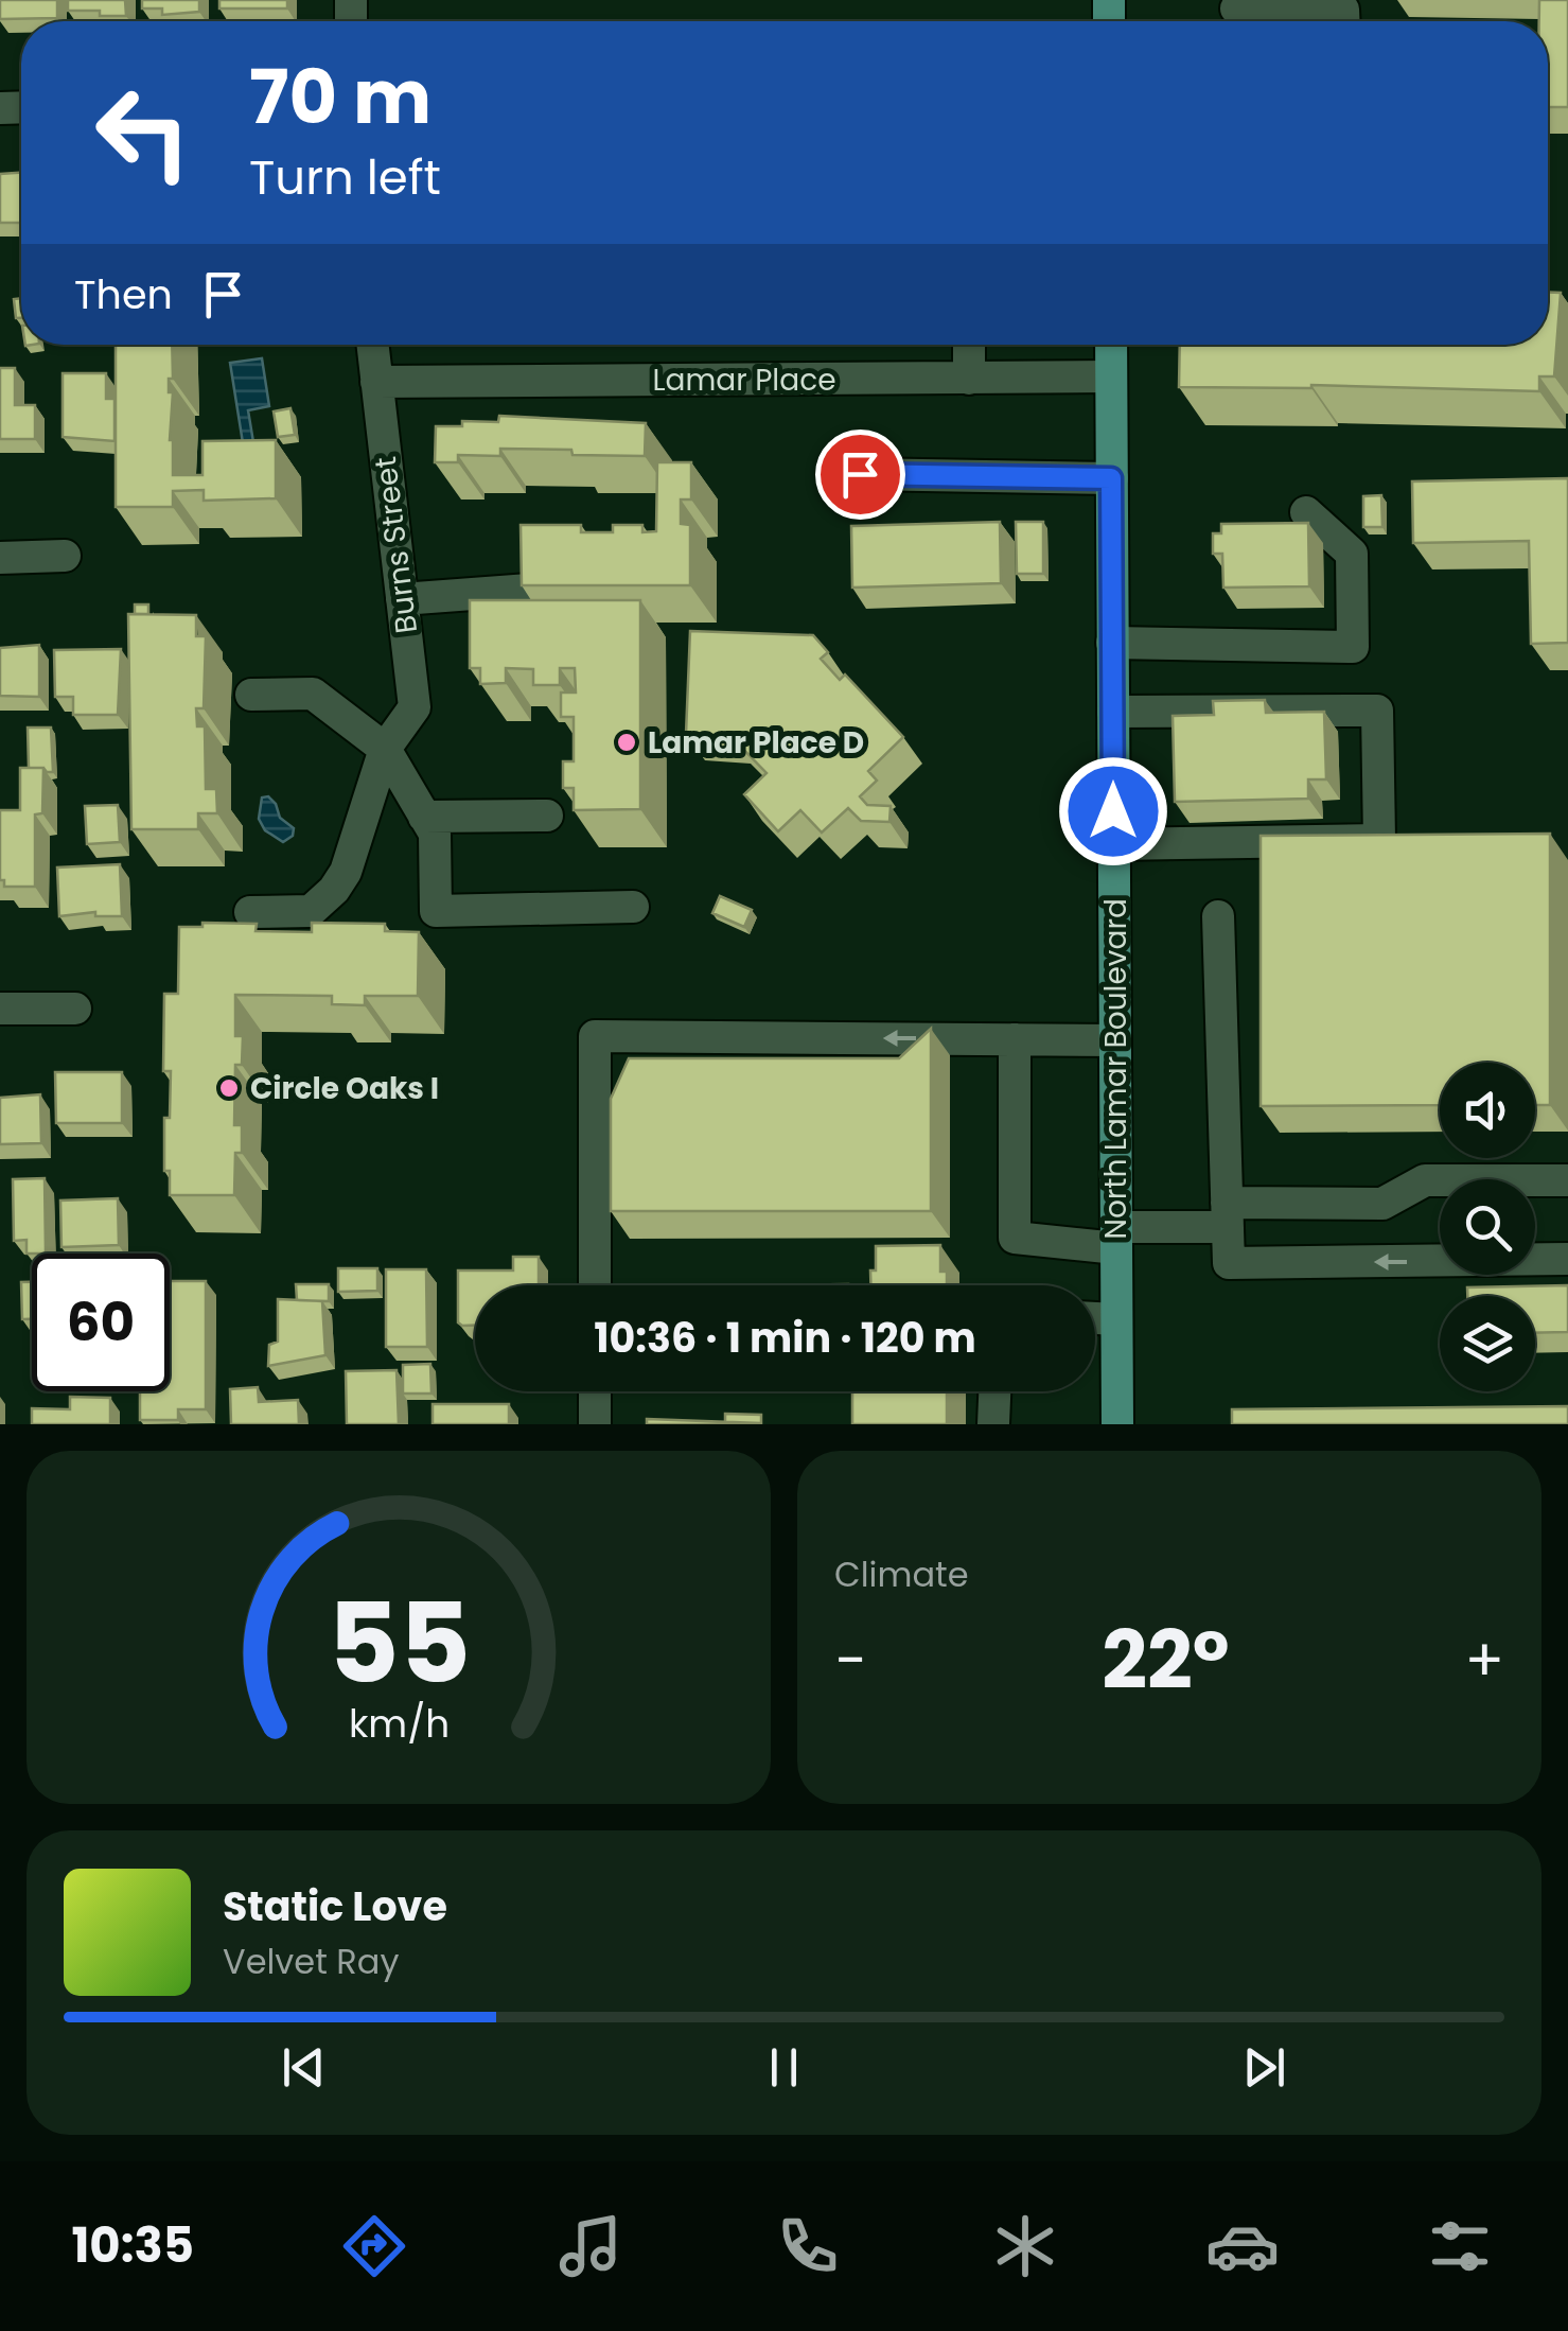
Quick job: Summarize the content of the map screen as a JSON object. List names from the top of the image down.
{
  "streets": {
    "main road": ["North Lamar Boulevard"],
    "street": ["Lamar Place", "Burns Street"]
  },
  "crossings": [
    ["Lamar Place", "Burns Street"],
    ["Lamar Place", "North Lamar Boulevard"]
  ],
  "places": ["Lamar Place D", "Circle Oaks I"],
  "page": {
    "turn": ["70 m", "Turn left"],
    "then": "Then",
    "limit": "60",
    "trip": "10:36 · 1 min · 120 m",
    "tile": "Climate",
    "heat": ["−", "22°", "+"],
    "song": ["Static Love", "Velvet Ray"],
    "tabs": "10:35",
    "gauge": ["55", "km/h"]
  }
}
